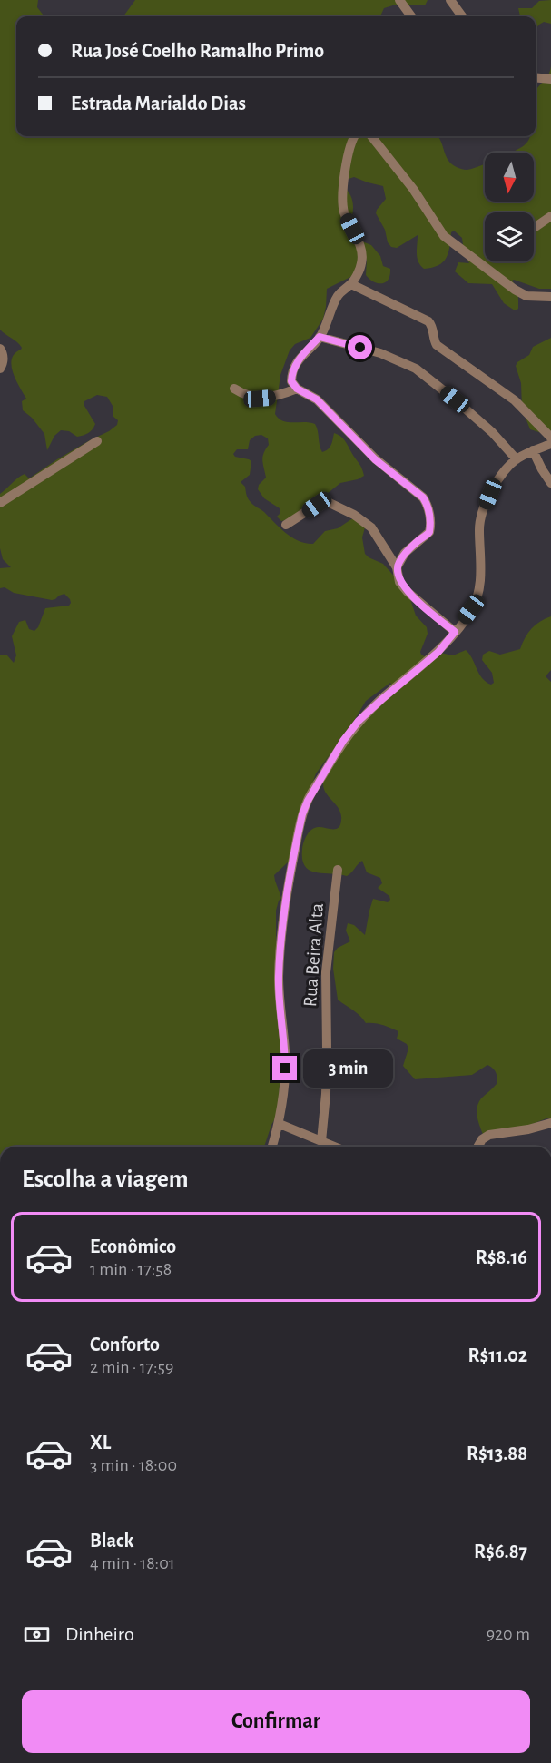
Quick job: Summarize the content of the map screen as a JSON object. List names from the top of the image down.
{
  "streets": {
    "street": ["Rua Beira Alta"]
  },
  "north": "bottom",
  "page": {
    "banner": ["Rua José Coelho Ramalho Primo", "Estrada Marialdo Dias"],
    "bubble": "3 min",
    "heading": "Escolha a viagem",
    "list": [
      {
        "name": "Econômico",
        "note": "1 min · 17:58",
        "value": "R$8.16"
      },
      {
        "name": "Conforto",
        "note": "2 min · 17:59",
        "value": "R$11.02"
      },
      {
        "name": "XL",
        "note": "3 min · 18:00",
        "value": "R$13.88"
      },
      {
        "name": "Black",
        "note": "4 min · 18:01",
        "value": "R$6.87"
      }
    ],
    "pay": ["Dinheiro", "920 m"],
    "buttons": "Confirmar"
  }
}
